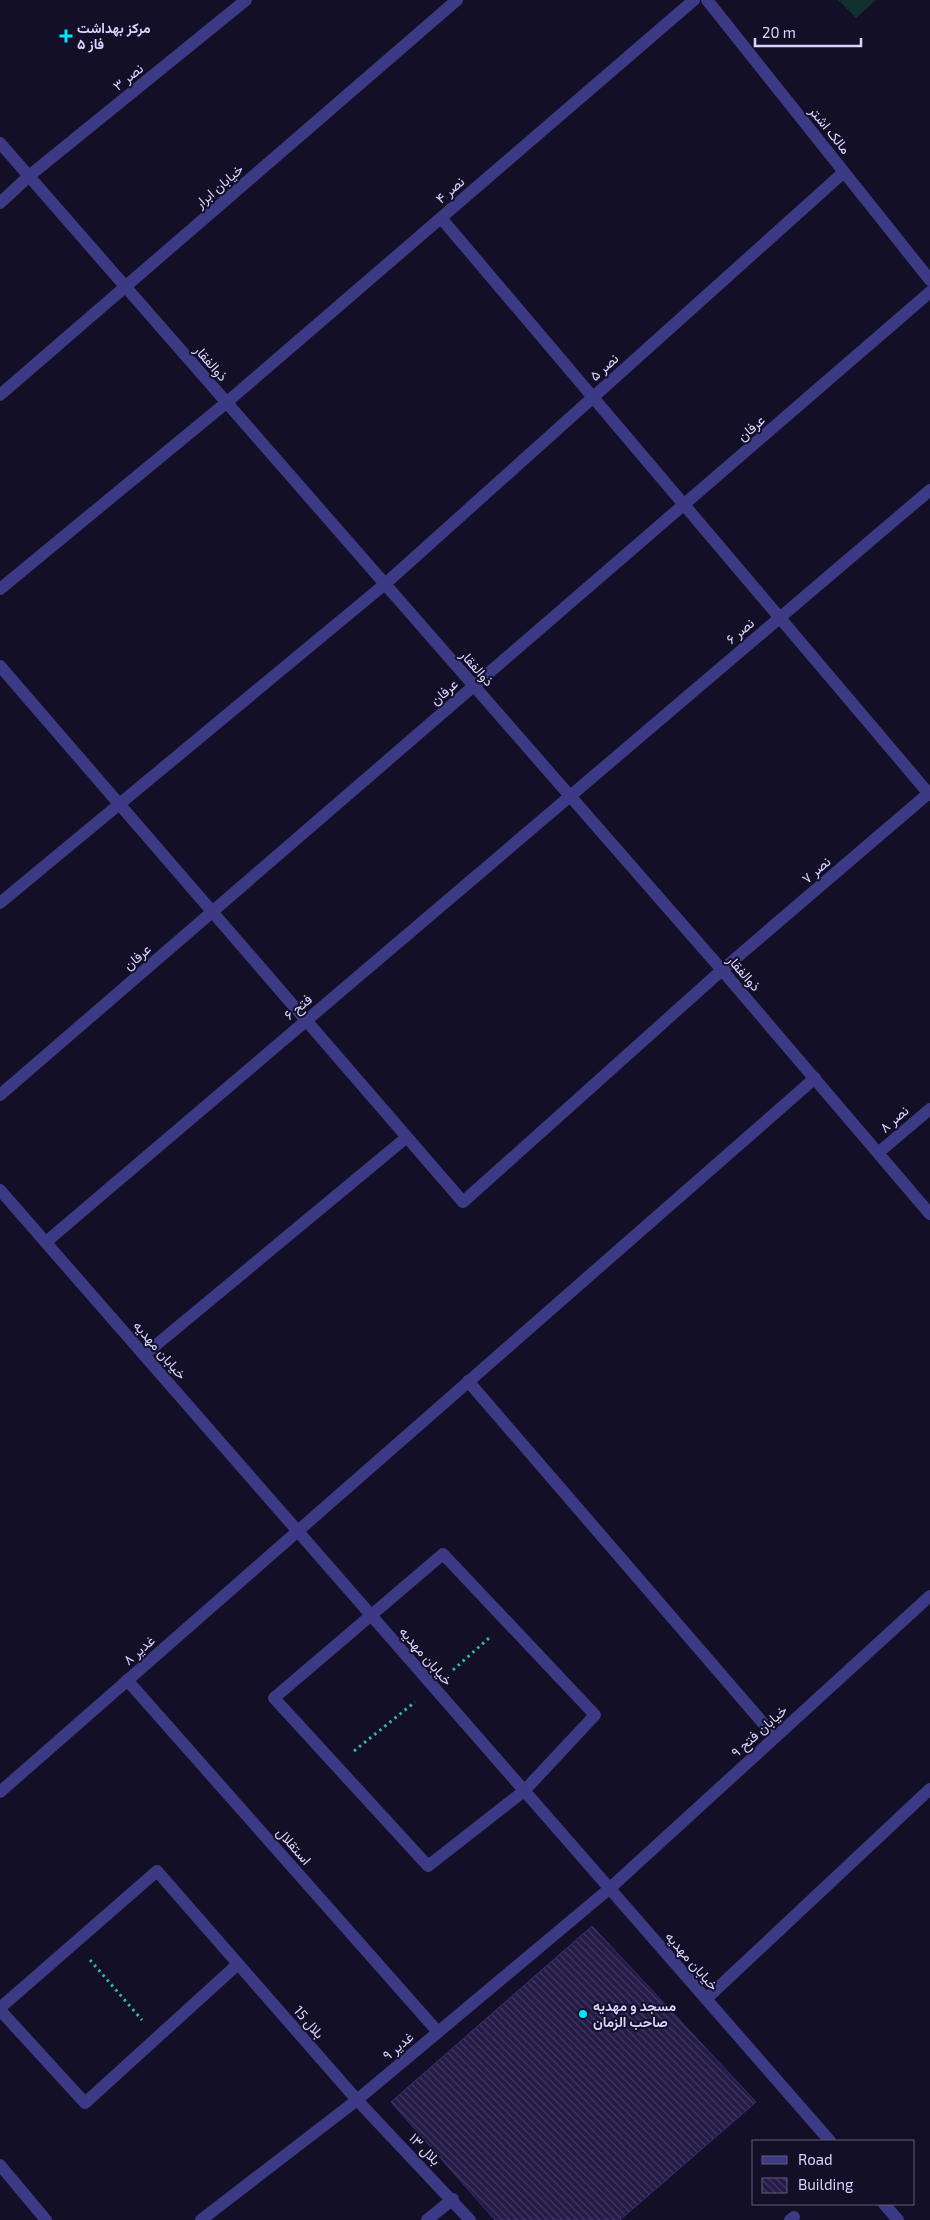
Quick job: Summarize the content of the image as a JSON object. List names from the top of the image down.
{
  "streets": {
    "street": [
      "نصر ۳",
      "مالک اشتر",
      "خیابان ابرار",
      "نصر ۴",
      "ذوالفقار",
      "نصر ۵",
      "عرفان",
      "نصر ۶",
      "نصر ۷",
      "فتح ۶",
      "نصر ۸",
      "خیابان مهدیه",
      "غدیر ۸",
      "خیابان فتح ۹",
      "استقلال",
      "بلال 15",
      "غدیر ۹",
      "بلال ۱۳"
    ]
  },
  "crossings": [
    ["نصر ۳", "ذوالفقار"],
    ["مالک اشتر", "نصر ۵"],
    ["خیابان ابرار", "ذوالفقار"],
    ["نصر ۴", "ذوالفقار"],
    ["ذوالفقار", "نصر ۵"],
    ["ذوالفقار", "عرفان"],
    ["ذوالفقار", "نصر ۶"],
    ["ذوالفقار", "نصر ۷"],
    ["ذوالفقار", "فتح ۶"],
    ["ذوالفقار", "نصر ۸"],
    ["ذوالفقار", "غدیر ۸"],
    ["نصر ۶", "فتح ۶"],
    ["فتح ۶", "خیابان مهدیه"],
    ["خیابان مهدیه", "غدیر ۸"],
    ["خیابان مهدیه", "خیابان فتح ۹"],
    ["خیابان مهدیه", "غدیر ۹"],
    ["غدیر ۸", "استقلال"],
    ["خیابان فتح ۹", "غدیر ۹"],
    ["استقلال", "غدیر ۹"],
    ["بلال 15", "غدیر ۹"],
    ["بلال 15", "بلال ۱۳"],
    ["غدیر ۹", "بلال ۱۳"]
  ],
  "places": {
    "health": ["مرکز بهداشت فاز ۵"],
    "other": ["مسجد و مهدیه صاحب الزمان"]
  },
  "legend": ["Road", "Building"],
  "scale_bar": "20 m"
}
